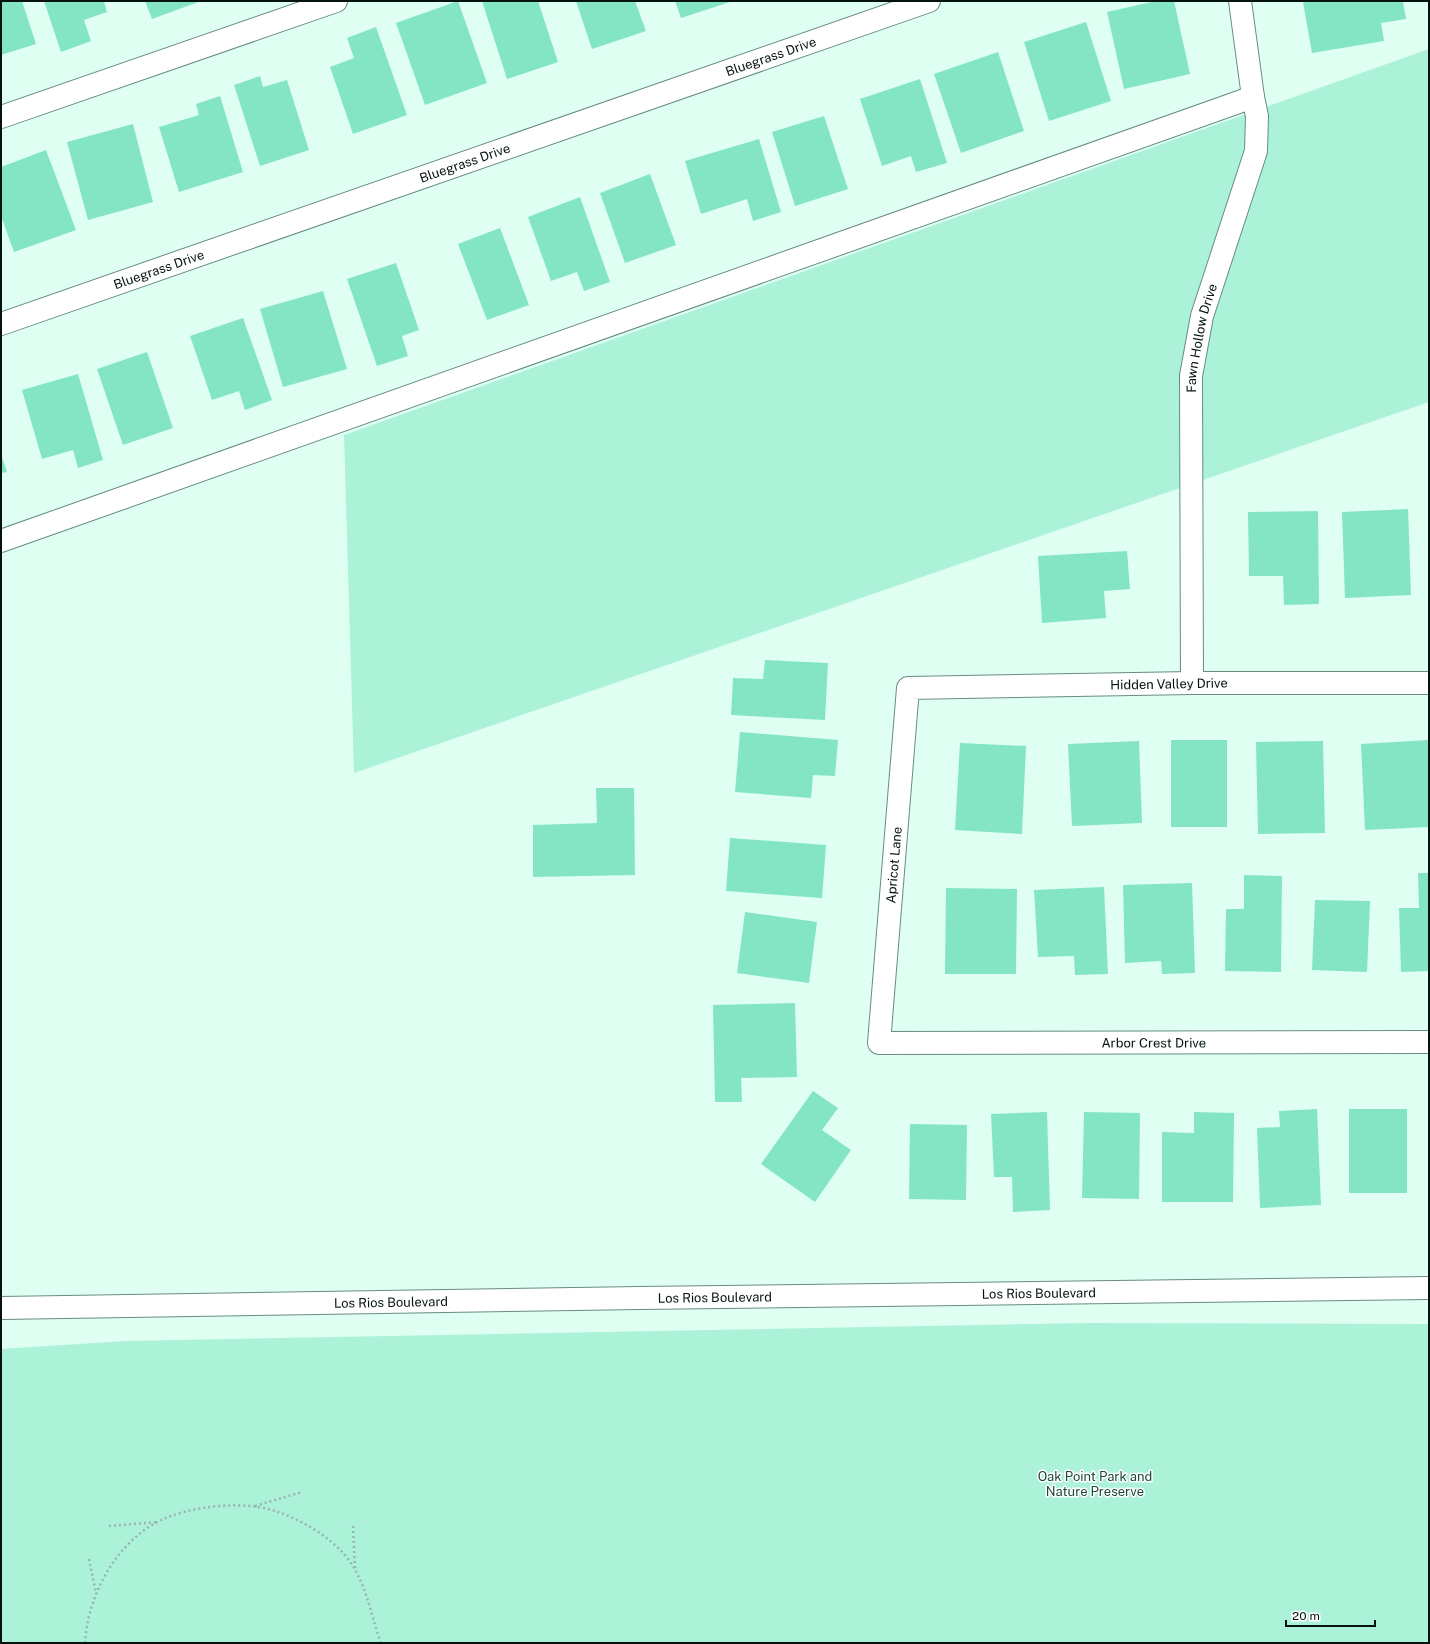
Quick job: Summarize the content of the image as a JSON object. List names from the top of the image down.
{
  "streets": {
    "street": [
      "Bluegrass Drive",
      "Fawn Hollow Drive",
      "Hidden Valley Drive",
      "Apricot Lane",
      "Arbor Crest Drive",
      "Los Rios Boulevard"
    ]
  },
  "crossings": [
    ["Fawn Hollow Drive", "Hidden Valley Drive"],
    ["Hidden Valley Drive", "Apricot Lane"],
    ["Apricot Lane", "Arbor Crest Drive"]
  ],
  "parks": ["Oak Point Park and Nature Preserve"],
  "scale_bar": "20 m"
}
